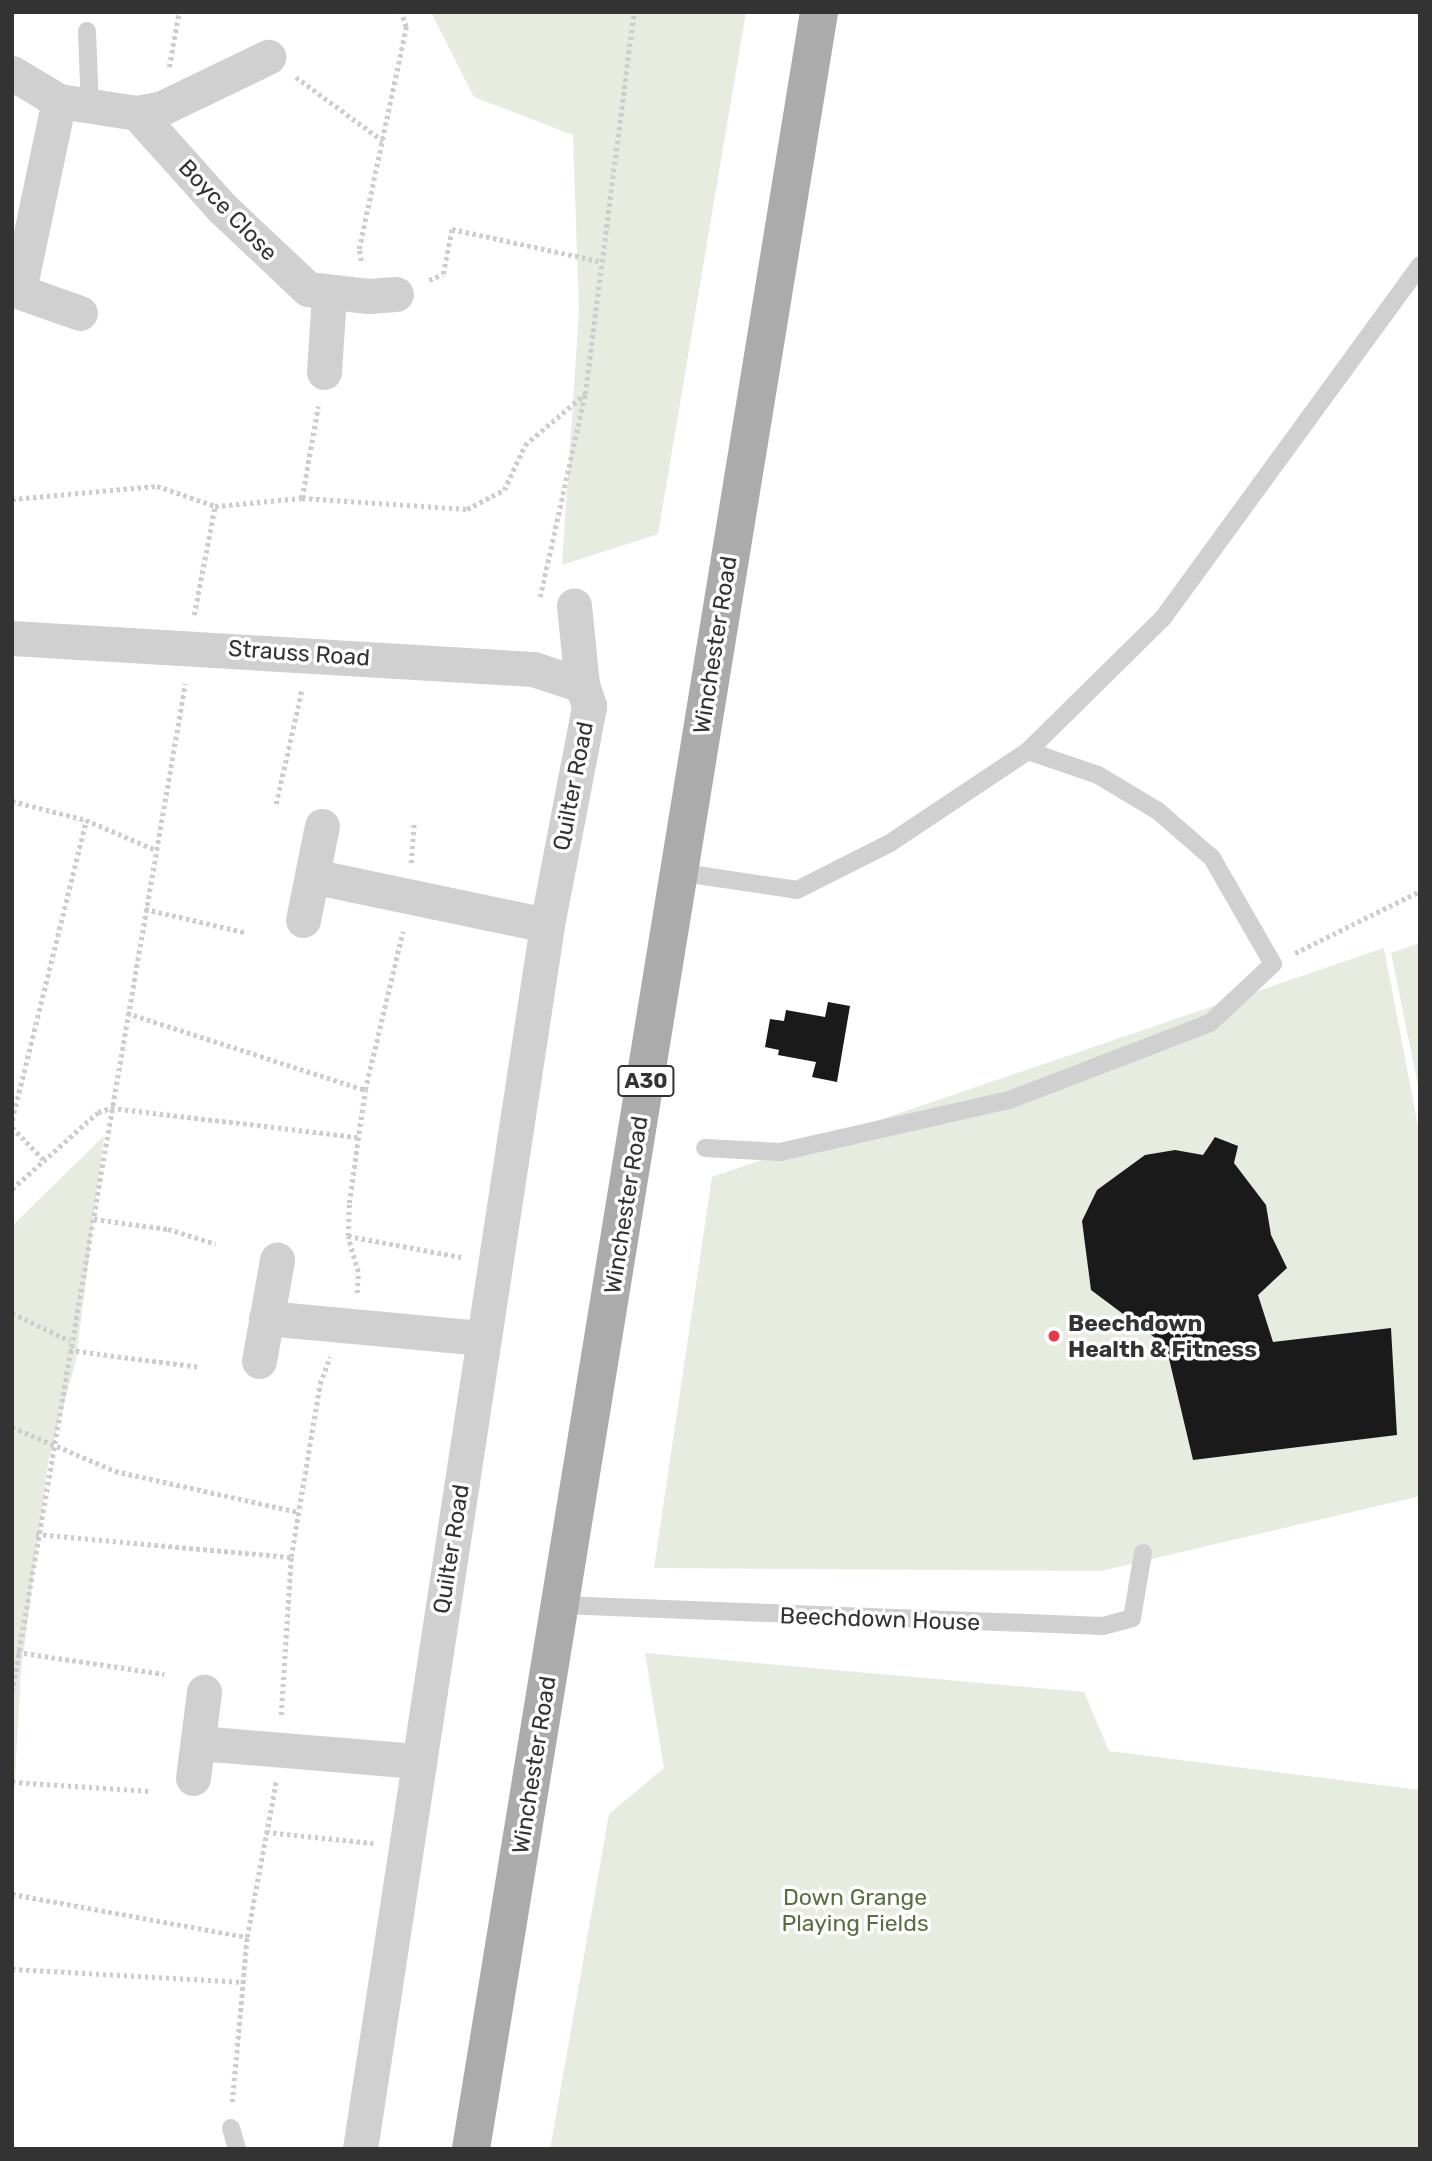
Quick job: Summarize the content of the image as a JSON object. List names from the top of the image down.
{
  "streets": {
    "main road": ["Winchester Road", "A30"],
    "street": ["Boyce Close", "Strauss Road", "Quilter Road"],
    "lane": ["Beechdown House"]
  },
  "crossings": [
    ["Winchester Road", "Beechdown House"],
    ["Strauss Road", "Quilter Road"]
  ],
  "parks": ["Down Grange Playing Fields"],
  "places": ["Beechdown Health & Fitness"]
}
